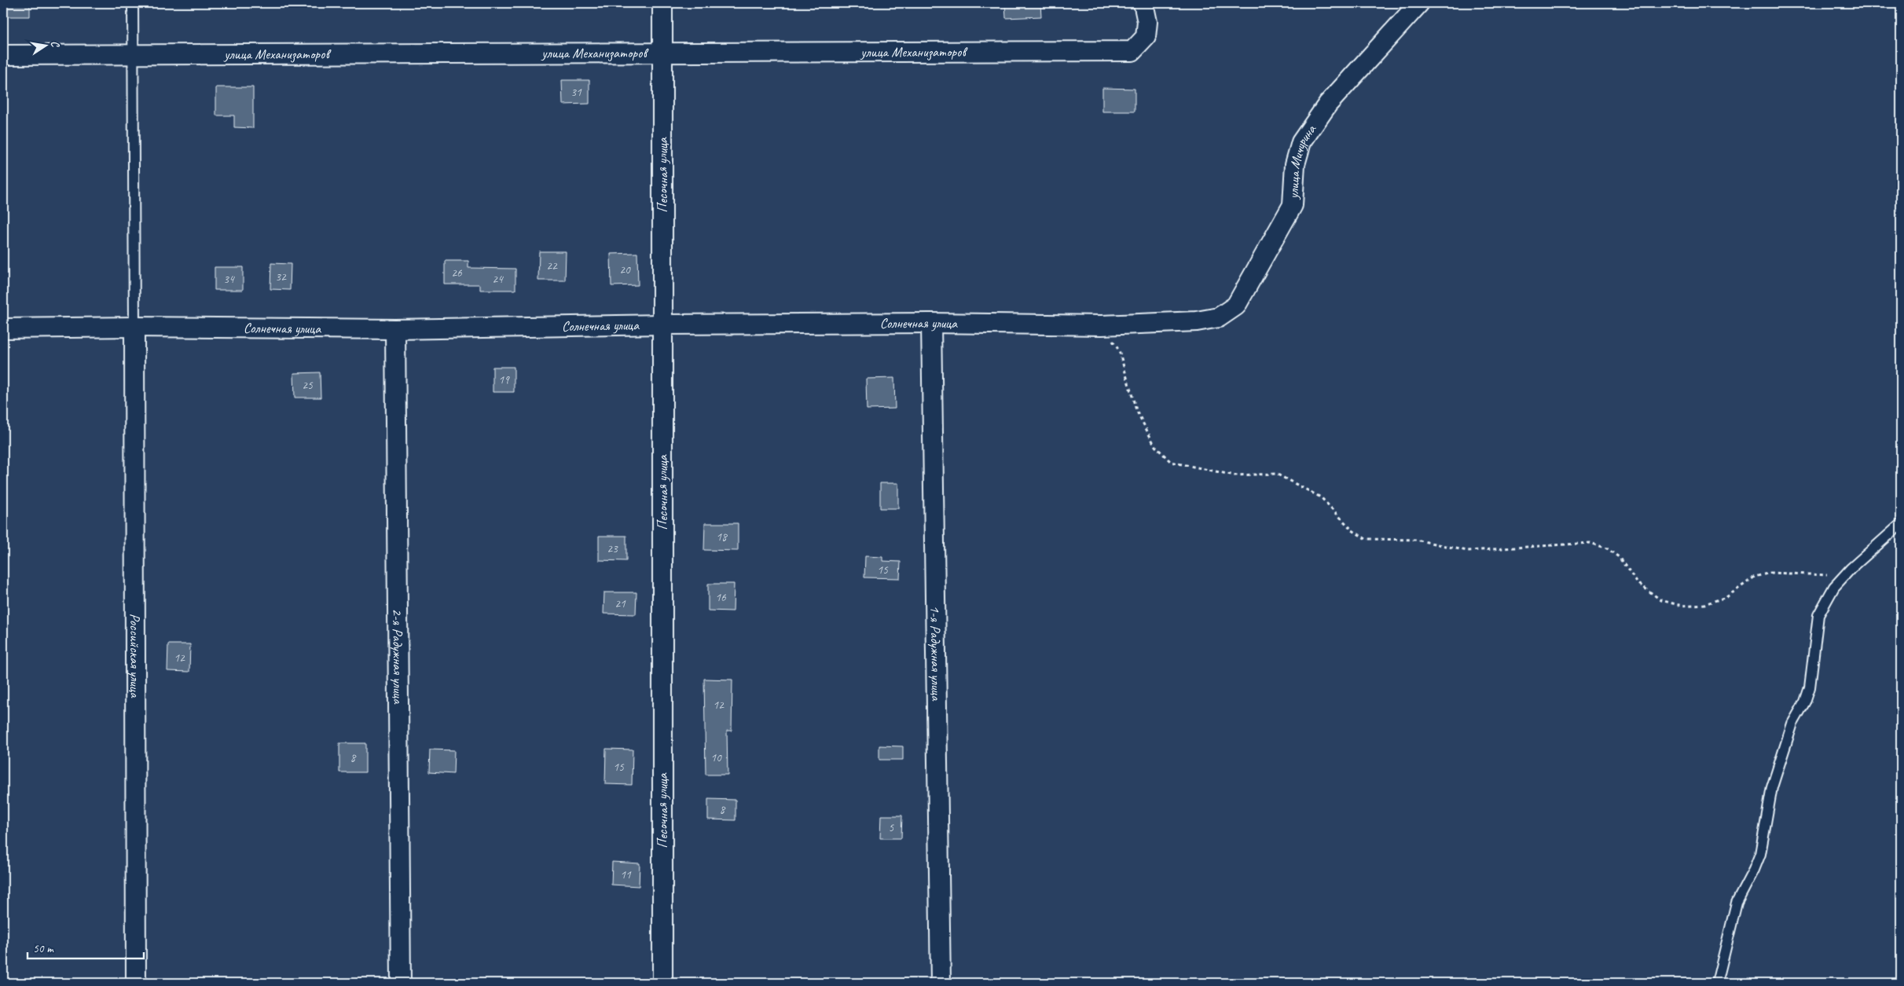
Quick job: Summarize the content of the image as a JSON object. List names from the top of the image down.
{
  "streets": {
    "street": [
      "улица Механизаторов",
      "улица Мичурина",
      "Песочная улица",
      "Солнечная улица",
      "1-я Радужная улица",
      "Российская улица",
      "2-я Радужная улица"
    ]
  },
  "crossings": [
    ["улица Механизаторов", "Песочная улица"],
    ["улица Мичурина", "Солнечная улица"],
    ["Песочная улица", "Солнечная улица"],
    ["Солнечная улица", "1-я Радужная улица"],
    ["Солнечная улица", "Российская улица"],
    ["Солнечная улица", "2-я Радужная улица"]
  ],
  "house_numbers": [
    "31",
    "22",
    "20",
    "26",
    "32",
    "34",
    "24",
    "19",
    "25",
    "18",
    "23",
    "15",
    "16",
    "21",
    "12",
    "12",
    "8",
    "10",
    "15",
    "8",
    "5",
    "11"
  ],
  "scale_bar": "50 m",
  "north": "right"
}
